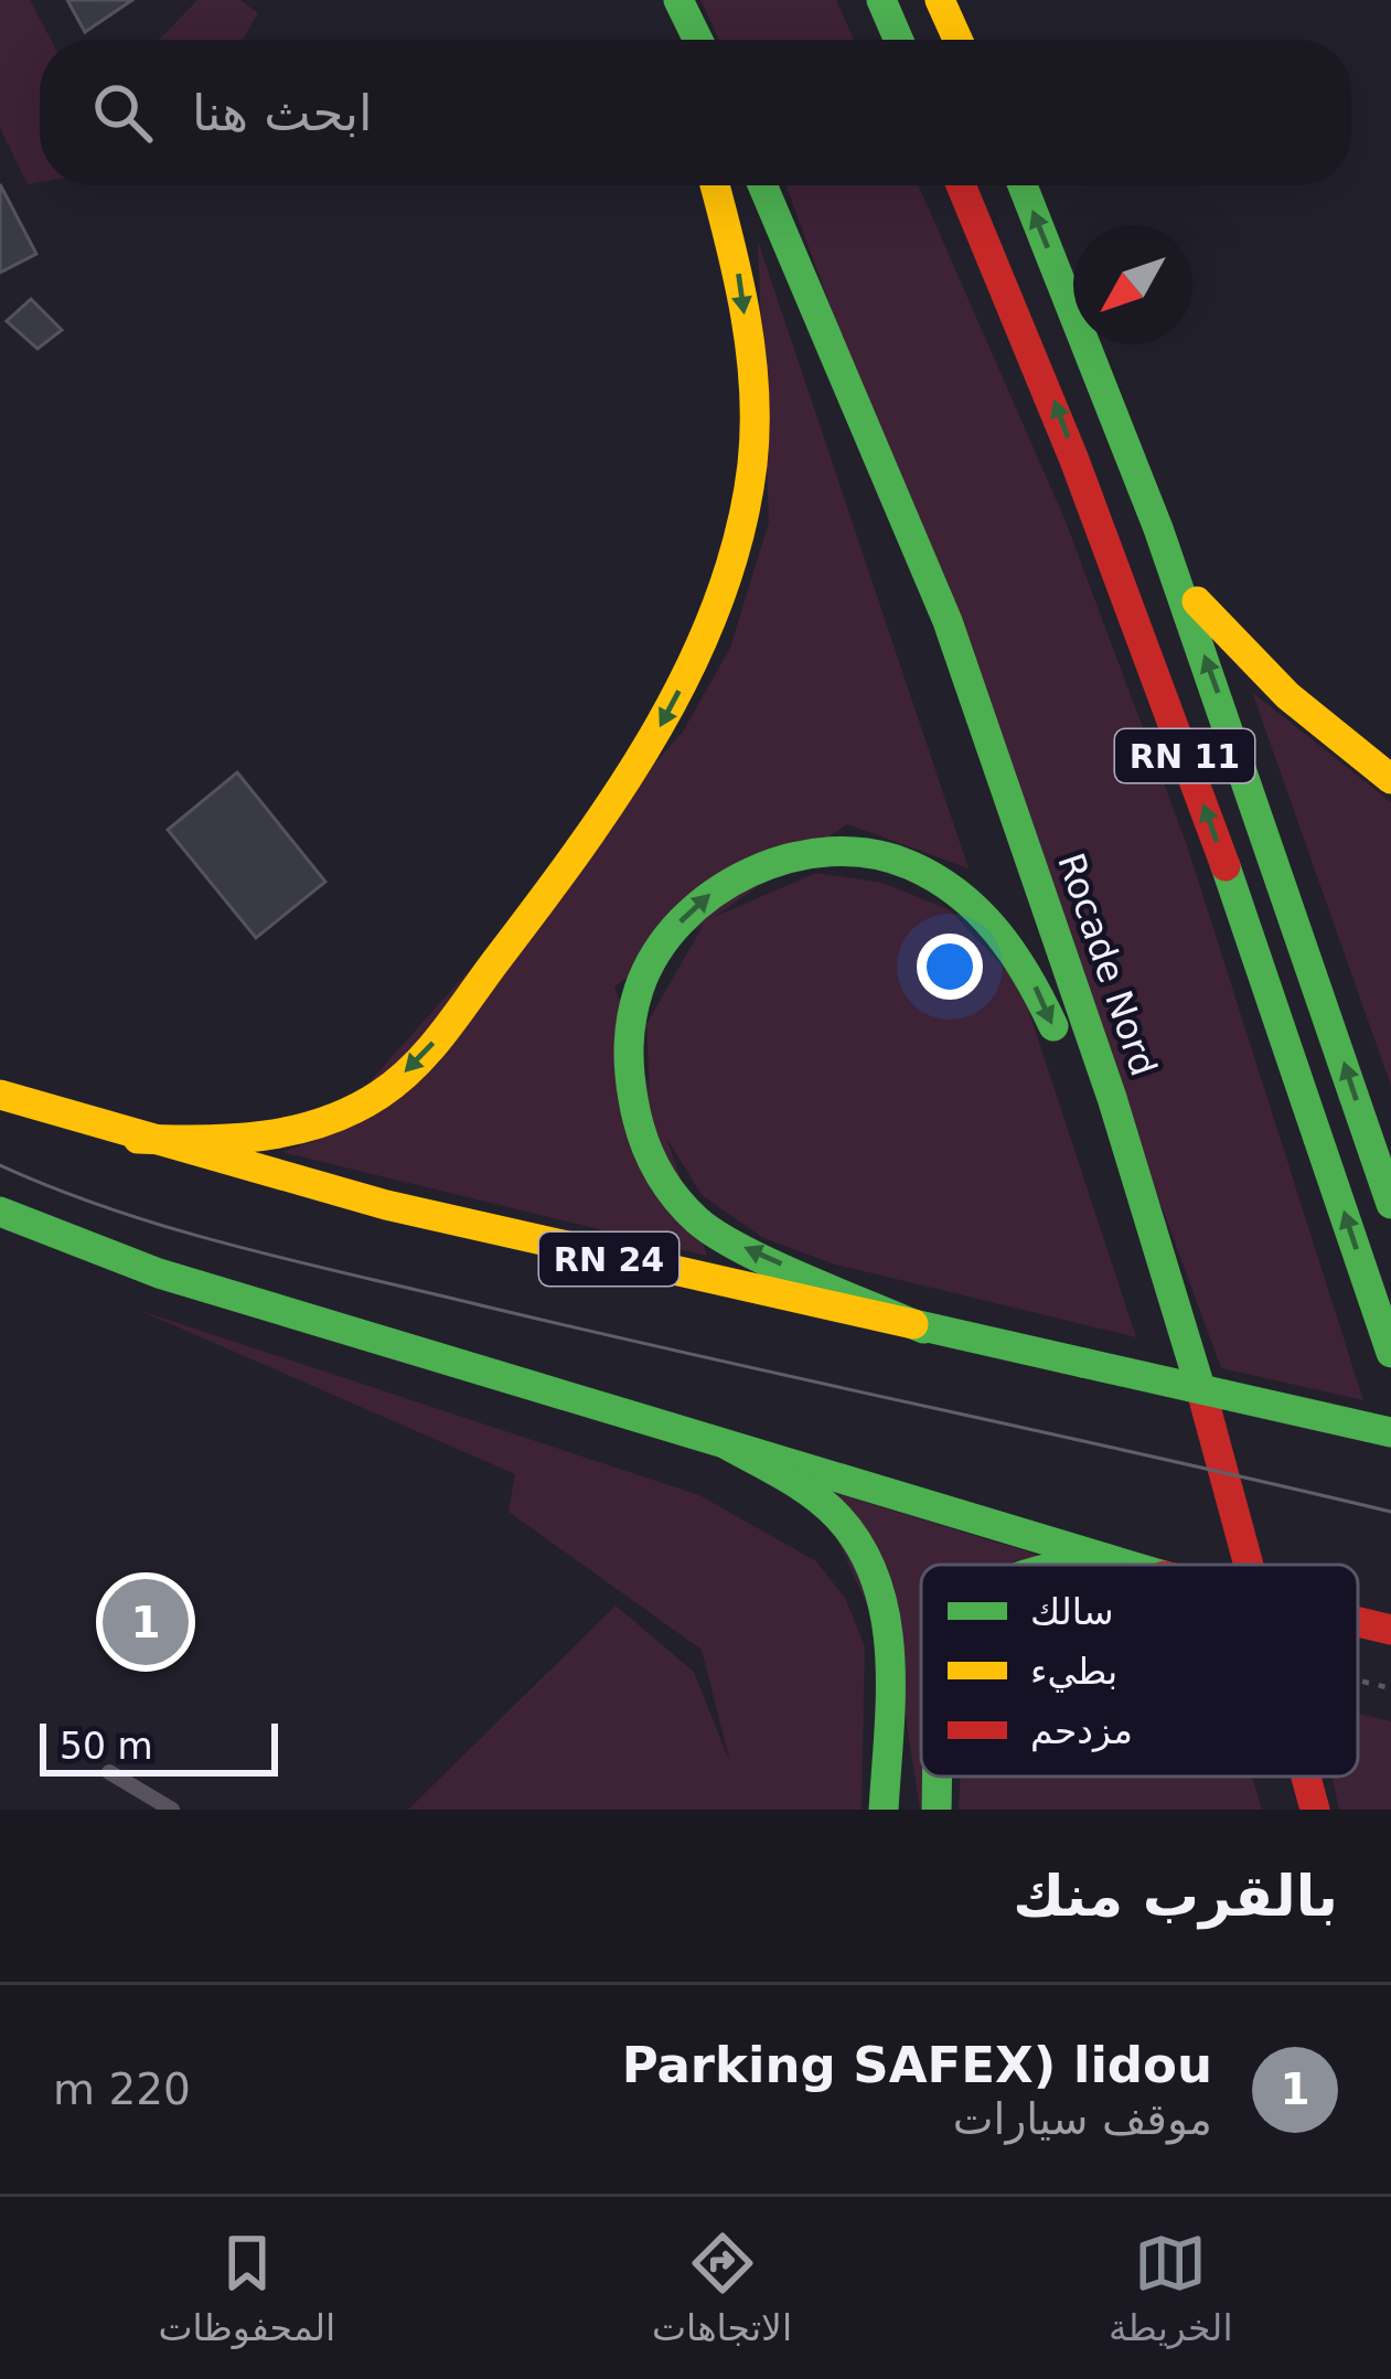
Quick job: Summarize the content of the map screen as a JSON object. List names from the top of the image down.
{
  "streets": {
    "main road": ["RN 11", "Rocade Nord", "RN 24"]
  },
  "legend": ["سالك", "بطيء", "مزدحم"],
  "scale_bar": "50 m",
  "north": "bottom left",
  "page": {
    "search": "ابحث هنا",
    "pins": "1",
    "scale": "50 m",
    "heading": "بالقرب منك",
    "list": [
      {
        "mark": "1",
        "name": "Parking SAFEX) lidou",
        "note": "موقف سيارات",
        "value": "220 m"
      }
    ],
    "nav": ["الخريطة", "الاتجاهات", "المحفوظات"]
  }
}
